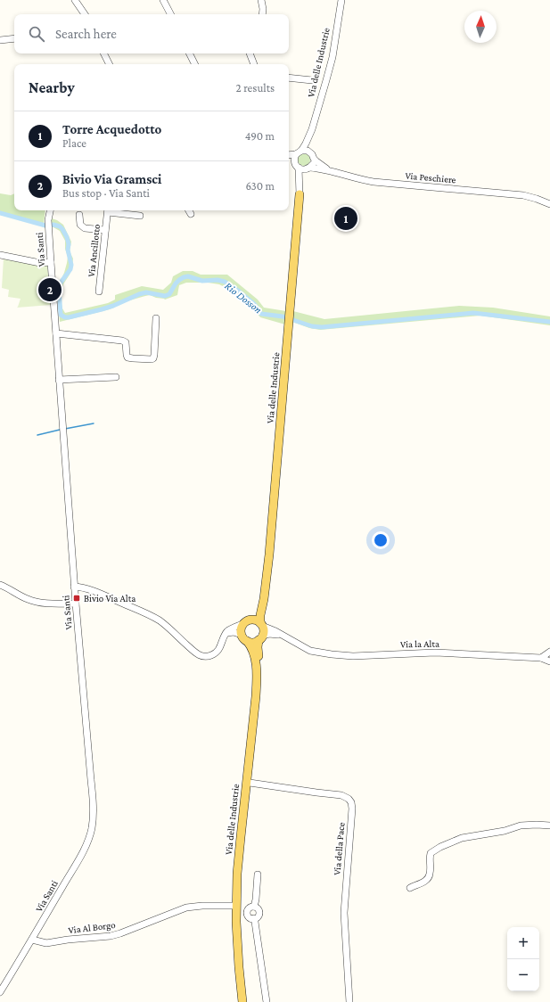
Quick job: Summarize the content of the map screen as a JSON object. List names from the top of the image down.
{
  "streets": {
    "main road": ["Via delle Industrie"],
    "street": [
      "Via Peschiere",
      "Via Santi",
      "Via Ancillotto",
      "Via la Alta",
      "Via della Pace",
      "Via Al Borgo"
    ]
  },
  "crossings": [
    ["Via delle Industrie", "Via Peschiere"],
    ["Via delle Industrie", "Via della Pace"],
    ["Via delle Industrie", "Via Al Borgo"],
    ["Via Santi", "Via Al Borgo"]
  ],
  "water": ["Rio Dosson"],
  "places": {
    "transit": ["Bivio Via Alta"]
  },
  "north": "top",
  "page": {
    "search": "Search here",
    "heading": ["Nearby", "2 results"],
    "list": [
      {
        "mark": "1",
        "name": "Torre Acquedotto",
        "note": "Place",
        "value": "490 m"
      },
      {
        "mark": "2",
        "name": "Bivio Via Gramsci",
        "note": "Bus stop · Via Santi",
        "value": "630 m"
      }
    ],
    "pins": ["1", "2"],
    "map_buttons": ["+", "−"]
  }
}
